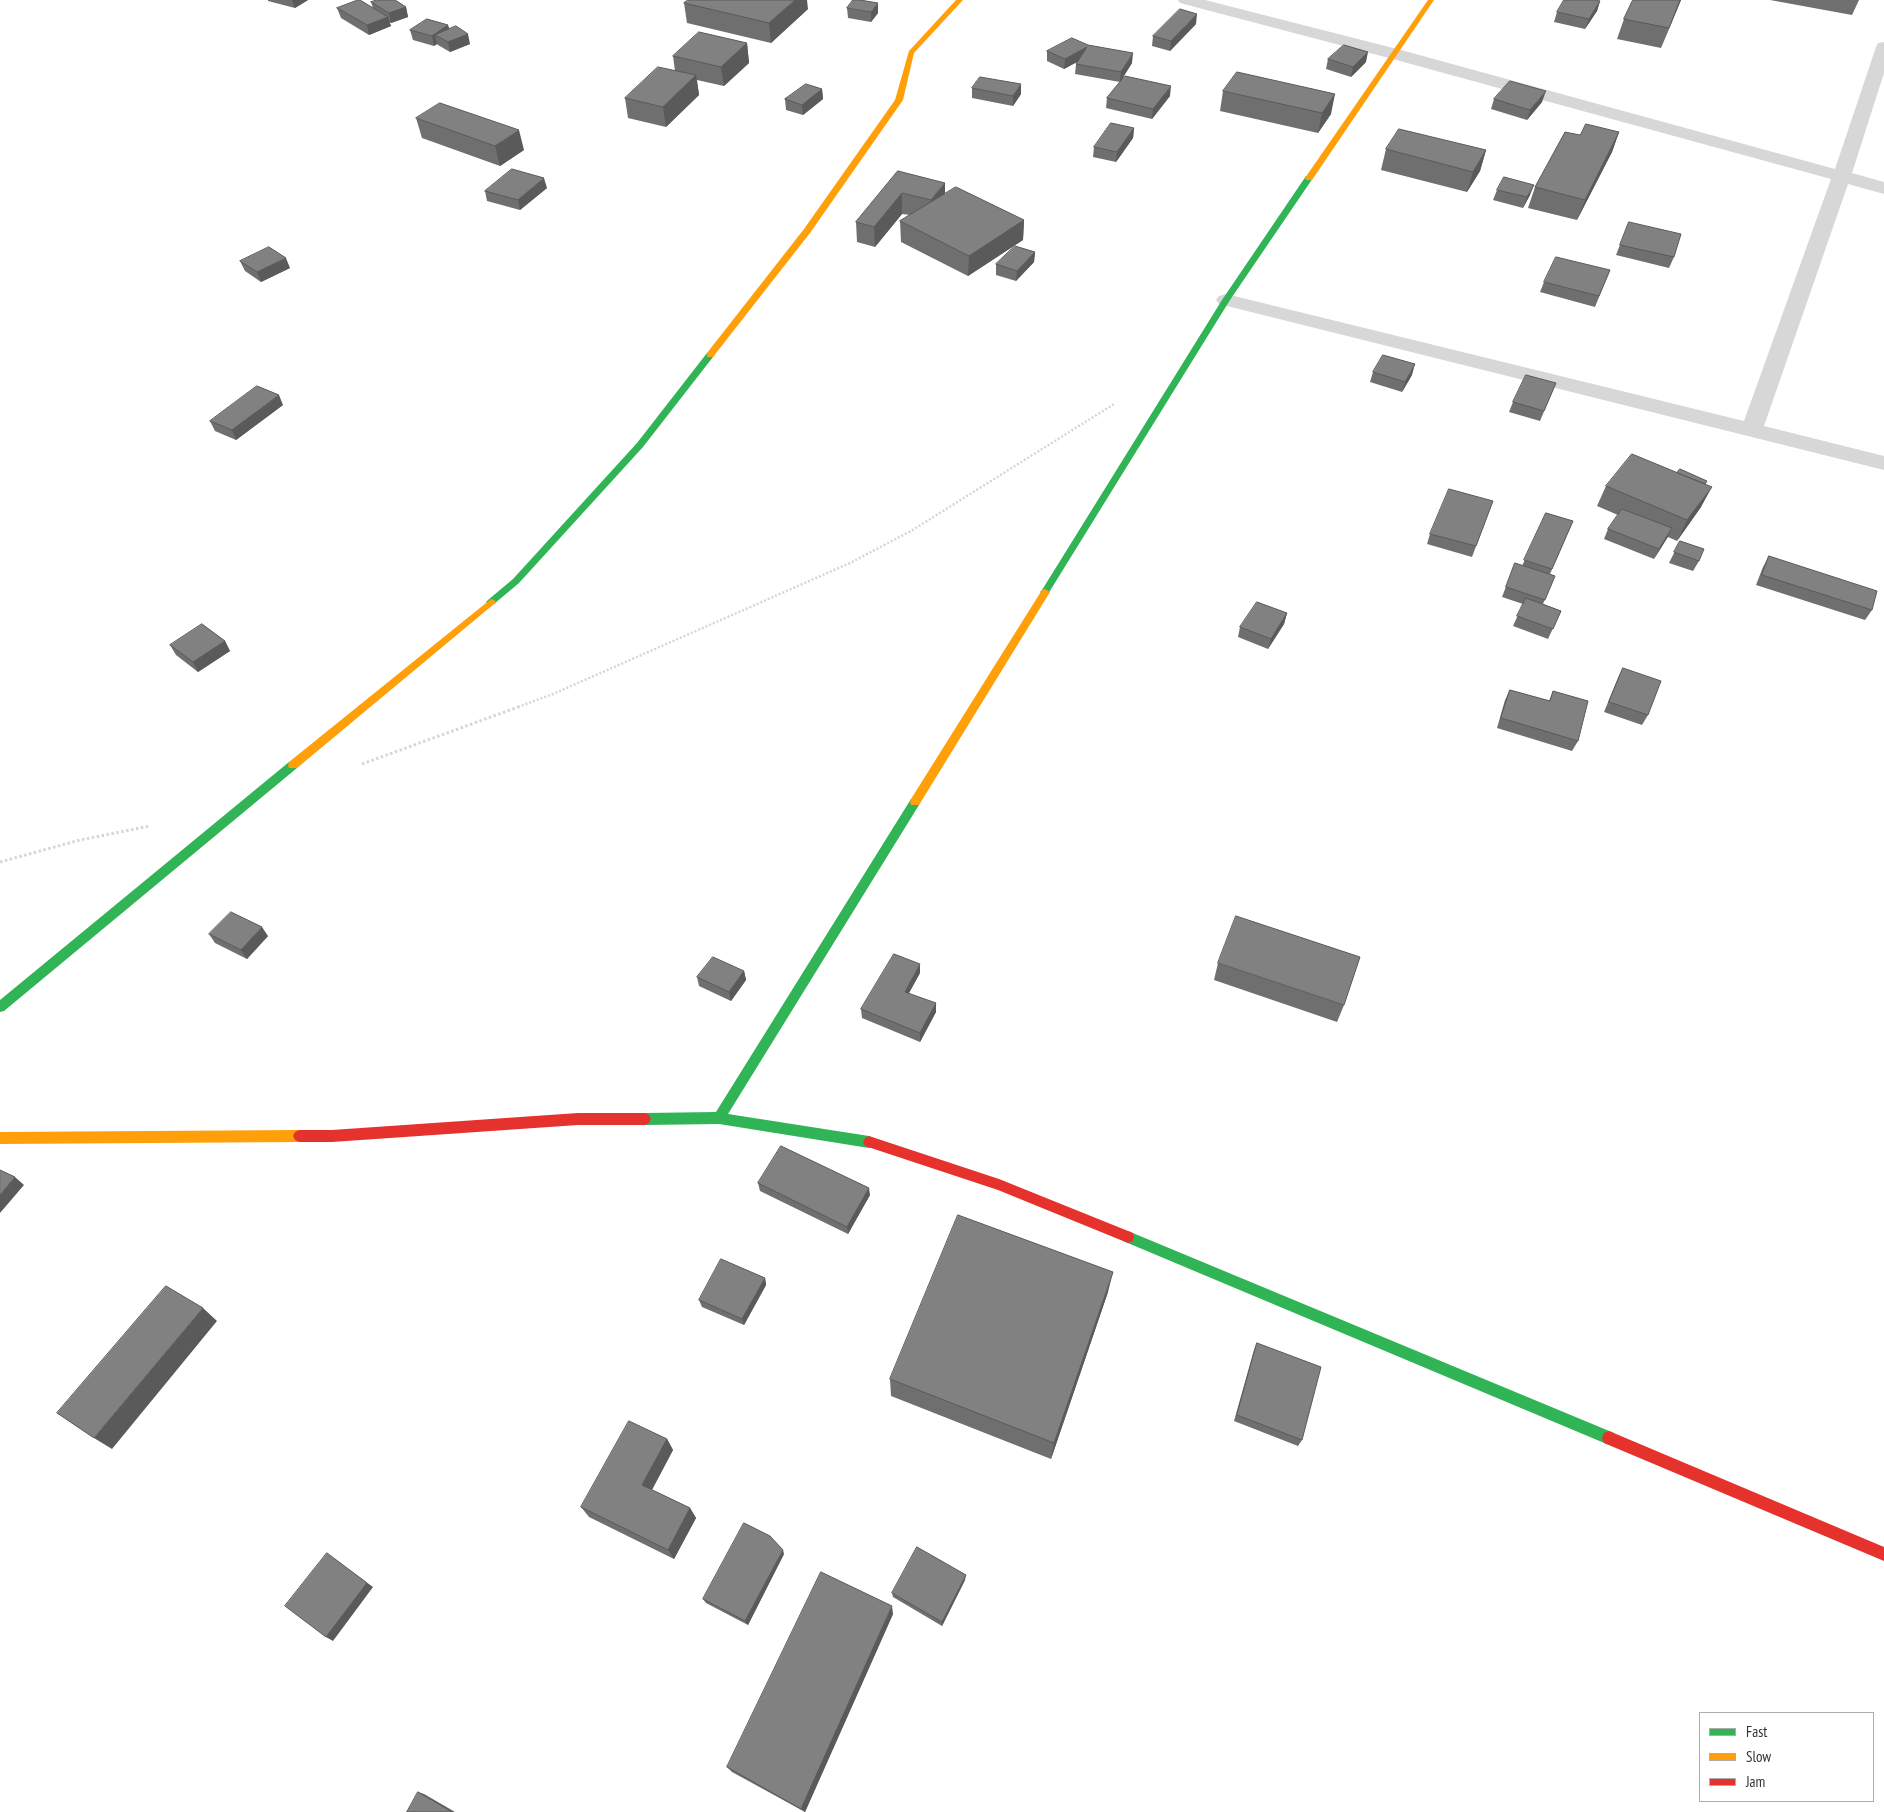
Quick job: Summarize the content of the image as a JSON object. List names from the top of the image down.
{
  "legend": ["Fast", "Slow", "Jam"]
}
